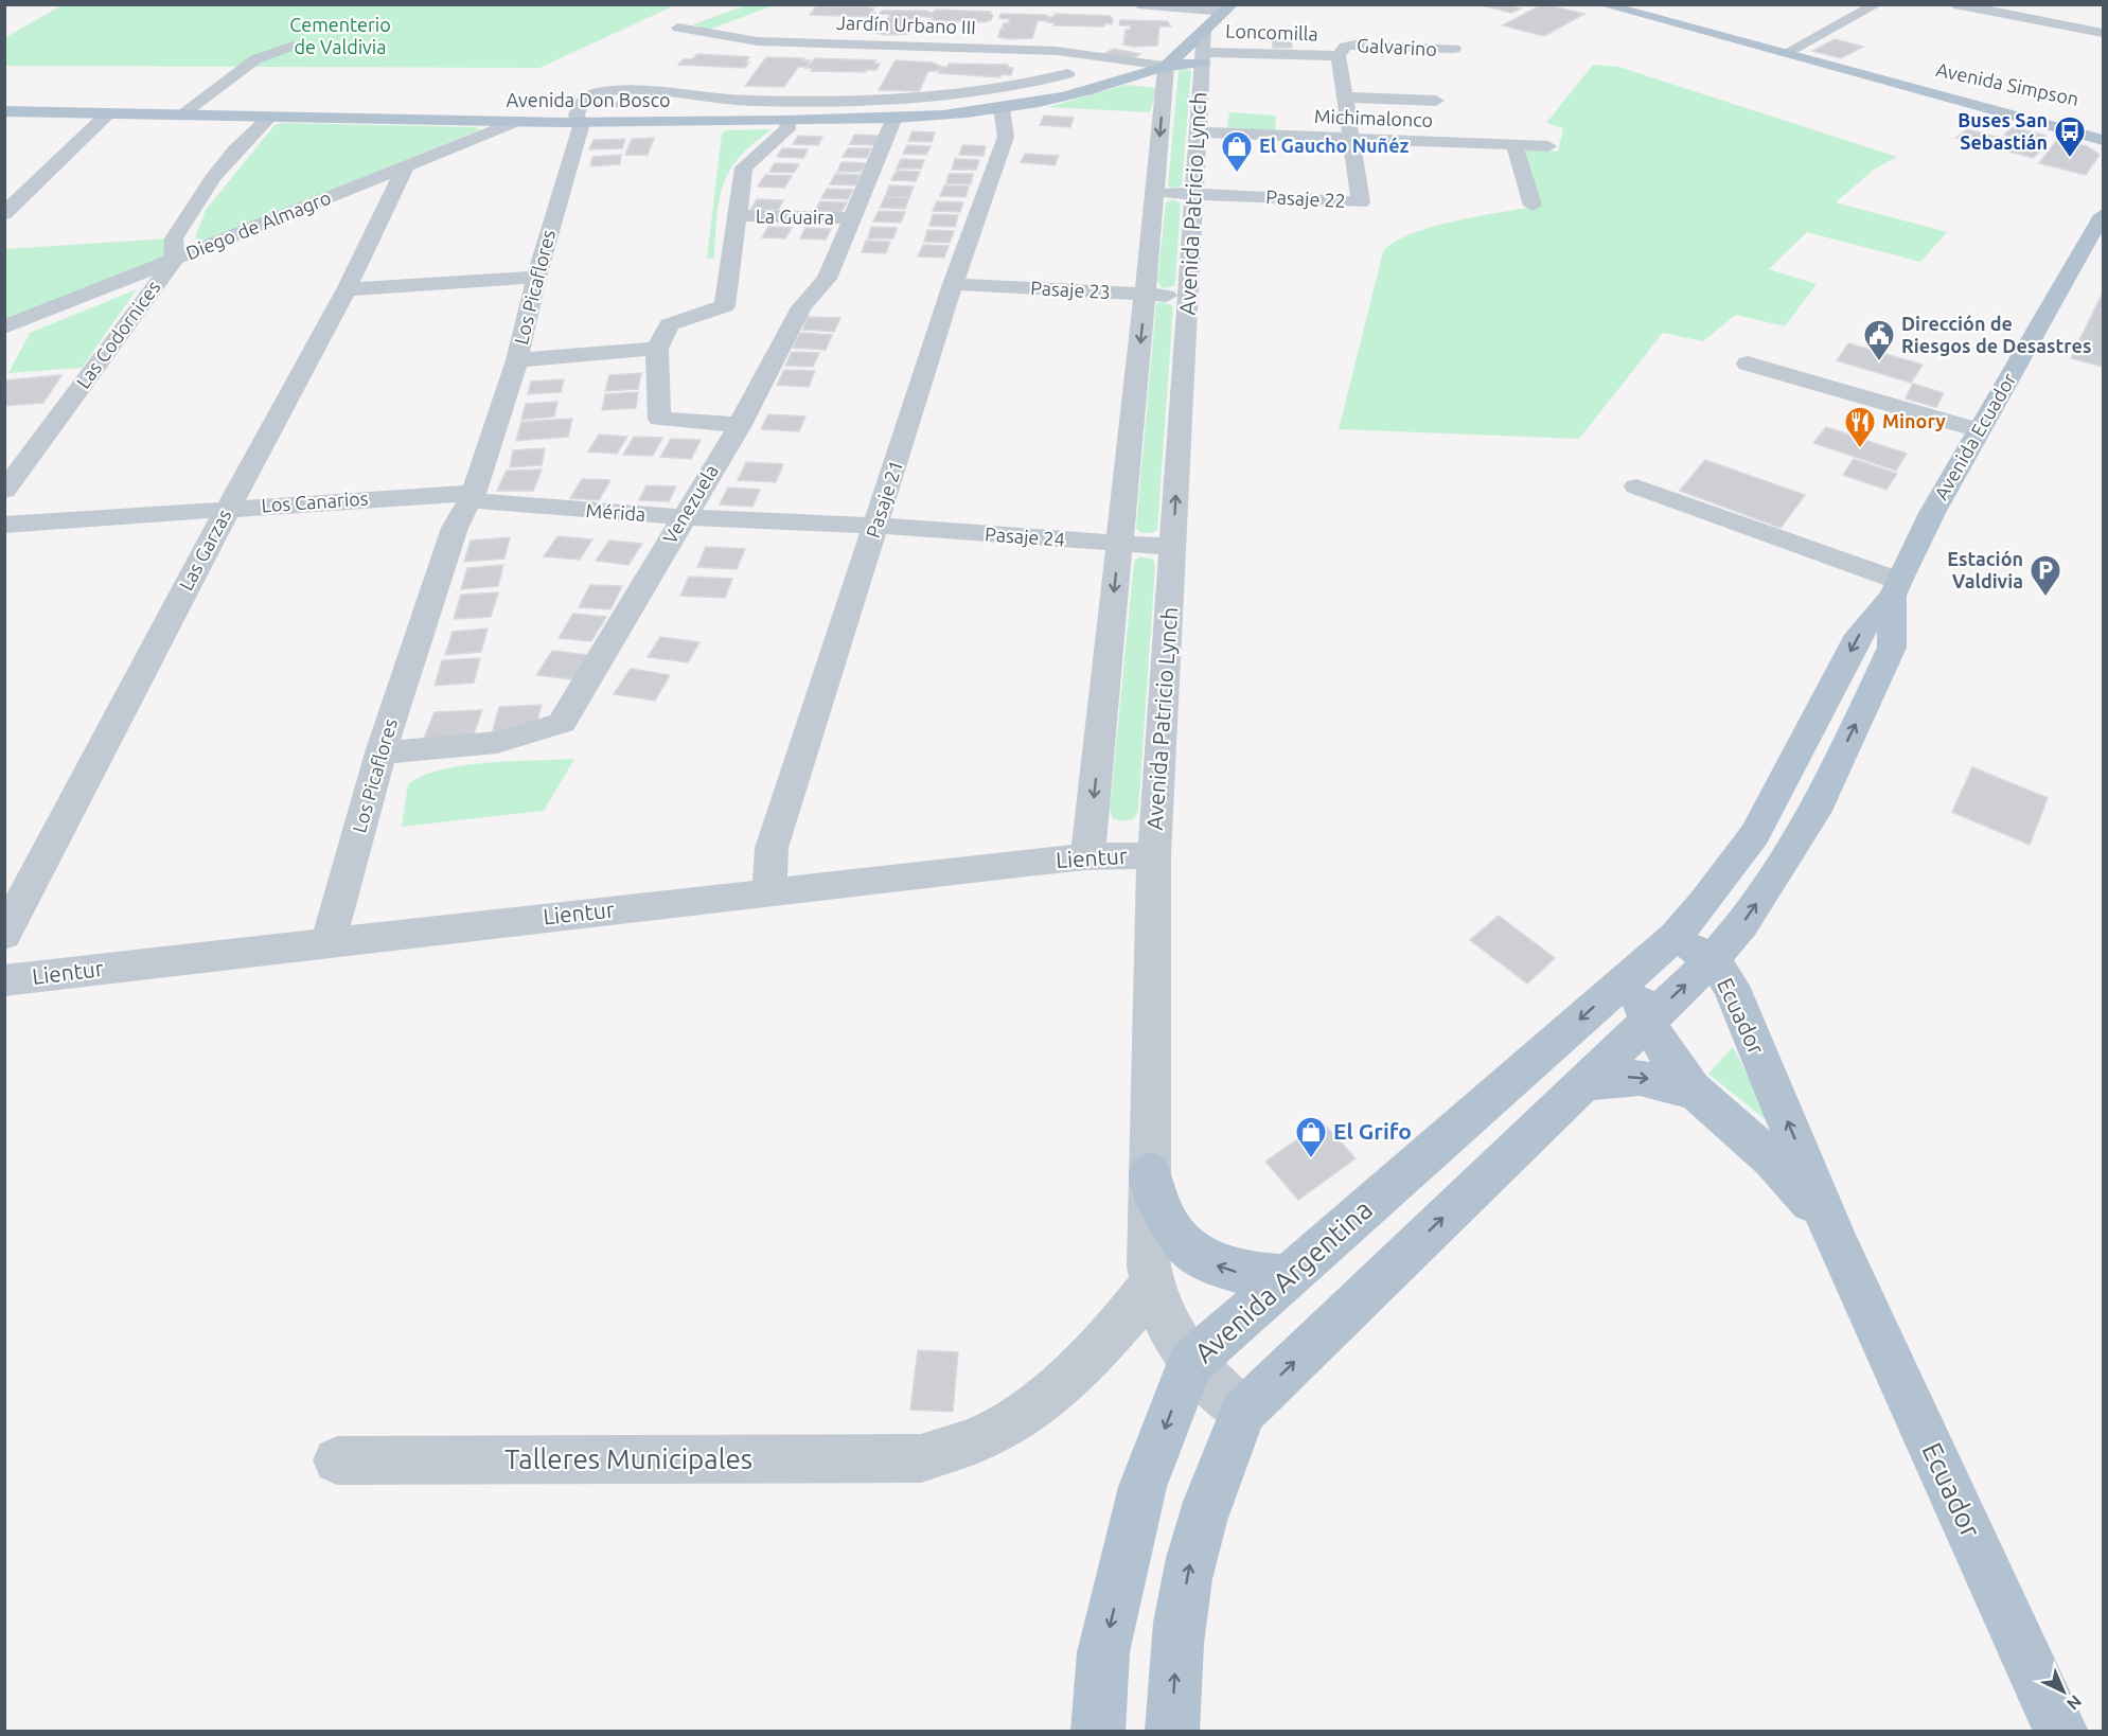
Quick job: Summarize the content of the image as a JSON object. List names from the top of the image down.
{
  "streets": {
    "main road": [
      "Avenida Simpson",
      "Avenida Don Bosco",
      "Avenida Ecuador",
      "Ecuador",
      "Avenida Argentina"
    ],
    "street": [
      "Jardín Urbano III",
      "Loncomilla",
      "Michimalonco",
      "Pasaje 22",
      "Avenida Patricio Lynch",
      "La Guaira",
      "Diego de Almagro",
      "Los Picaflores",
      "Pasaje 23",
      "Las Codornices",
      "Pasaje 21",
      "Los Canarios",
      "Venezuela",
      "Mérida",
      "Pasaje 24",
      "Las Garzas",
      "Lientur",
      "Talleres Municipales"
    ]
  },
  "crossings": [
    ["Jardín Urbano III", "Avenida Don Bosco"],
    ["Jardín Urbano III", "Avenida Patricio Lynch"],
    ["Loncomilla", "Avenida Don Bosco"],
    ["Loncomilla", "Pasaje 22"],
    ["Loncomilla", "Avenida Patricio Lynch"],
    ["Avenida Don Bosco", "Avenida Patricio Lynch"],
    ["Avenida Don Bosco", "Diego de Almagro"],
    ["Avenida Don Bosco", "Los Picaflores"],
    ["Avenida Don Bosco", "Las Codornices"],
    ["Avenida Don Bosco", "Pasaje 21"],
    ["Avenida Don Bosco", "Venezuela"],
    ["Michimalonco", "Pasaje 22"],
    ["Michimalonco", "Avenida Patricio Lynch"],
    ["Pasaje 22", "Avenida Patricio Lynch"],
    ["Avenida Patricio Lynch", "Pasaje 23"],
    ["Avenida Patricio Lynch", "Pasaje 24"],
    ["Avenida Patricio Lynch", "Lientur"],
    ["Avenida Patricio Lynch", "Avenida Argentina"],
    ["Avenida Patricio Lynch", "Talleres Municipales"],
    ["La Guaira", "Venezuela"],
    ["Diego de Almagro", "Las Codornices"],
    ["Diego de Almagro", "Las Garzas"],
    ["Los Picaflores", "Los Canarios"],
    ["Los Picaflores", "Venezuela"],
    ["Los Picaflores", "Mérida"],
    ["Los Picaflores", "Lientur"],
    ["Pasaje 23", "Pasaje 21"],
    ["Avenida Ecuador", "Ecuador"],
    ["Pasaje 21", "Mérida"],
    ["Pasaje 21", "Pasaje 24"],
    ["Pasaje 21", "Lientur"],
    ["Los Canarios", "Mérida"],
    ["Los Canarios", "Las Garzas"],
    ["Venezuela", "Mérida"],
    ["Mérida", "Pasaje 24"],
    ["Ecuador", "Avenida Argentina"]
  ],
  "parks": ["Cementerio de Valdivia"],
  "places": {
    "bus stop": ["Buses San Sebastián"],
    "shop": ["El Gaucho Nuñéz", "El Grifo"],
    "public building": ["Dirección de Riesgos de Desastres"],
    "restaurant": ["Minory"],
    "parking": ["Estación Valdivia"]
  },
  "north": "bottom right"
}
